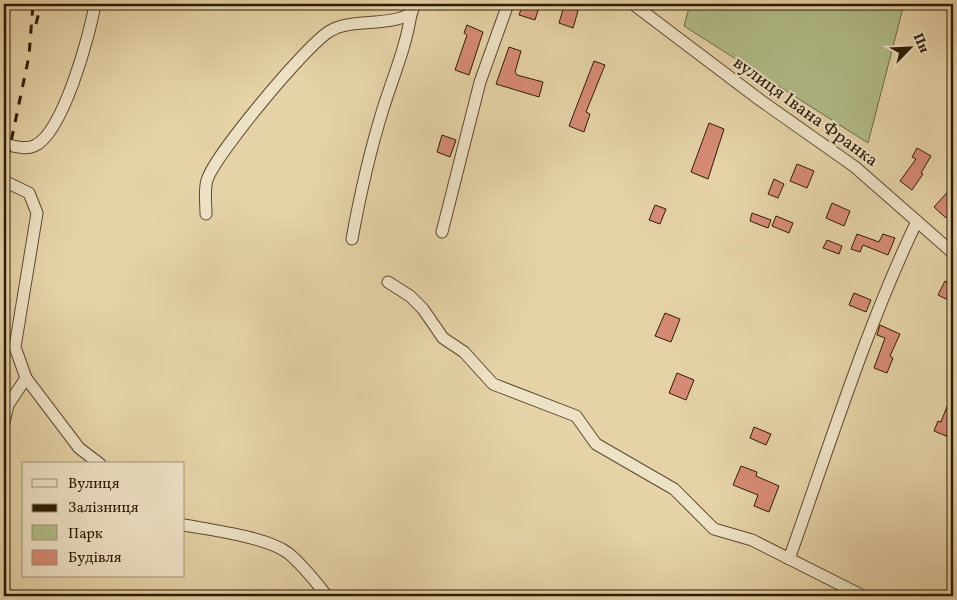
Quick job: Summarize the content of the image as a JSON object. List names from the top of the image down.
{
  "streets": {
    "street": ["вулиця Івана Франка"]
  },
  "legend": [
    "Вулиця",
    "Залізниця",
    "Парк",
    "Будівля"
  ],
  "north": "top right"
}
